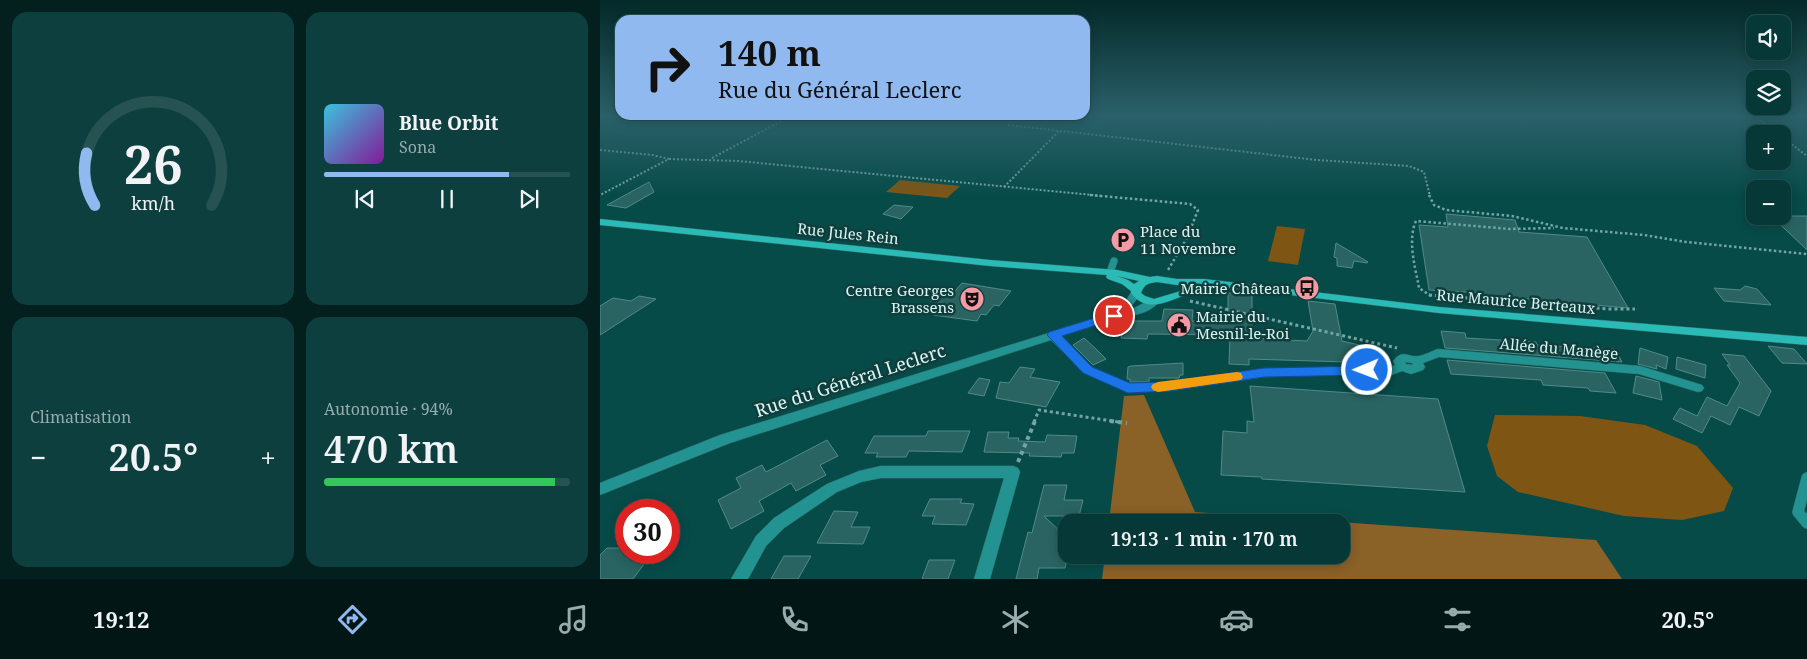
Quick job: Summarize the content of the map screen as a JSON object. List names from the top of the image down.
{
  "streets": {
    "main road": ["Rue Jules Rein", "Rue Maurice Berteaux"],
    "street": ["Allée du Manège", "Rue du Général Leclerc"]
  },
  "crossings": [
    ["Rue Jules Rein", "Rue Maurice Berteaux"],
    ["Rue Jules Rein", "Rue du Général Leclerc"],
    ["Rue Maurice Berteaux", "Rue du Général Leclerc"],
    ["Allée du Manège", "Rue du Général Leclerc"]
  ],
  "places": {
    "parking": ["Place du 11 Novembre"],
    "bus stop": ["Mairie Château"],
    "theatre": ["Centre Georges Brassens"],
    "public building": ["Mairie du Mesnil-le-Roi"]
  },
  "page": {
    "map_buttons": ["+", "−"],
    "turn": ["140 m", "Rue du Général Leclerc"],
    "song": ["Blue Orbit", "Sona"],
    "tile": [
      "Climatisation",
      ["Autonomie · 94%", "470 km"]
    ],
    "heat": ["−", "20.5°", "+"],
    "limit": "30",
    "trip": "19:13 · 1 min · 170 m",
    "tabs": ["19:12", "20.5°"],
    "gauge": ["26", "km/h"]
  }
}
